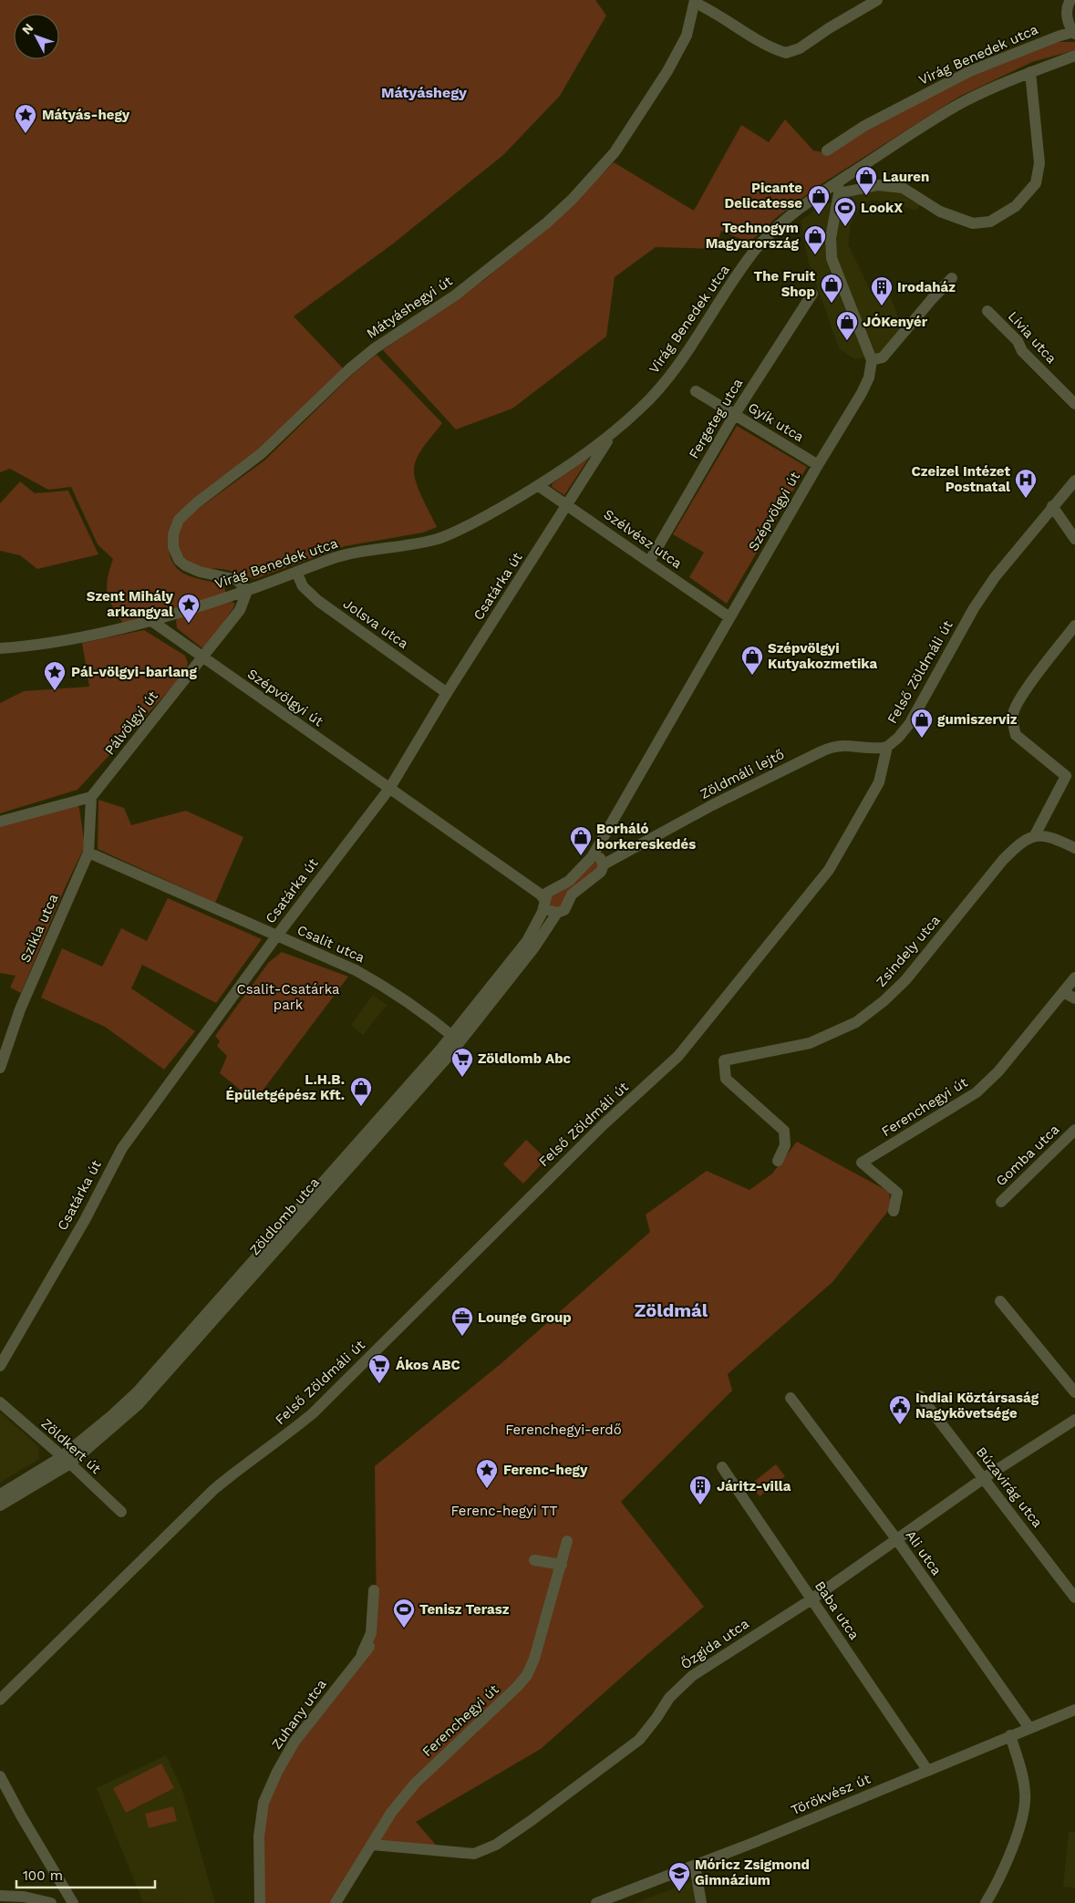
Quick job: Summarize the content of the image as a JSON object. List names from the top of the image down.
{
  "streets": {
    "street": [
      "Virág Benedek utca",
      "Mátyáshegyi út",
      "Lívia utca",
      "Fergeteg utca",
      "Gyík utca",
      "Szépvölgyi út",
      "Szélvész utca",
      "Csatárka út",
      "Jolsva utca",
      "Felső Zöldmáli út",
      "Pálvölgyi út",
      "Zöldmáli lejtő",
      "Szikla utca",
      "Csalit utca",
      "Zsindely utca",
      "Ferenchegyi út",
      "Gomba utca",
      "Zöldlomb utca",
      "Zöldkert út",
      "Búzavirág utca",
      "Ali utca",
      "Baba utca",
      "Őzgida utca",
      "Zuhany utca",
      "Törökvész út"
    ]
  },
  "crossings": [
    ["Virág Benedek utca", "Mátyáshegyi út"],
    ["Virág Benedek utca", "Szépvölgyi út"],
    ["Virág Benedek utca", "Szélvész utca"],
    ["Virág Benedek utca", "Csatárka út"],
    ["Virág Benedek utca", "Jolsva utca"],
    ["Virág Benedek utca", "Pálvölgyi út"],
    ["Mátyáshegyi út", "Pálvölgyi út"],
    ["Fergeteg utca", "Gyík utca"],
    ["Fergeteg utca", "Szélvész utca"],
    ["Gyík utca", "Szépvölgyi út"],
    ["Szépvölgyi út", "Szélvész utca"],
    ["Szépvölgyi út", "Csatárka út"],
    ["Szépvölgyi út", "Pálvölgyi út"],
    ["Szépvölgyi út", "Zöldmáli lejtő"],
    ["Szépvölgyi út", "Zöldlomb utca"],
    ["Szélvész utca", "Csatárka út"],
    ["Csatárka út", "Jolsva utca"],
    ["Csatárka út", "Csalit utca"],
    ["Felső Zöldmáli út", "Zöldmáli lejtő"],
    ["Pálvölgyi út", "Szikla utca"],
    ["Szikla utca", "Csalit utca"],
    ["Csalit utca", "Zöldlomb utca"],
    ["Ferenchegyi út", "Őzgida utca"],
    ["Zöldlomb utca", "Zöldkert út"],
    ["Búzavirág utca", "Őzgida utca"],
    ["Ali utca", "Őzgida utca"],
    ["Ali utca", "Törökvész út"],
    ["Baba utca", "Őzgida utca"],
    ["Baba utca", "Törökvész út"]
  ],
  "districts": ["Mátyáshegy", "Zöldmál"],
  "parks": ["Csalit-Csatárka park", "Ferenchegyi-erdő", "Ferenc-hegyi TT"],
  "places": {
    "place": [
      "Mátyás-hegy",
      "Szent Mihály arkangyal",
      "Pál-völgyi-barlang",
      "Ferenc-hegy"
    ],
    "shop": [
      "Lauren",
      "Picante Delicatesse",
      "Technogym Magyarország",
      "The Fruit Shop",
      "JÓKenyér",
      "Szépvölgyi Kutyakozmetika",
      "gumiszerviz",
      "Borháló borkereskedés",
      "L.H.B. Épületgépész Kft."
    ],
    "sports": ["LookX", "Tenisz Terasz"],
    "building": ["Irodaház", "Járitz-villa"],
    "hospital": ["Czeizel Intézet Postnatal"],
    "supermarket": ["Zöldlomb Abc", "Ákos ABC"],
    "office": ["Lounge Group"],
    "public building": ["Indiai Köztársaság Nagykövetsége"],
    "school or university": ["Móricz Zsigmond Gimnázium"]
  },
  "scale_bar": "100 m",
  "north": "top left"
}
